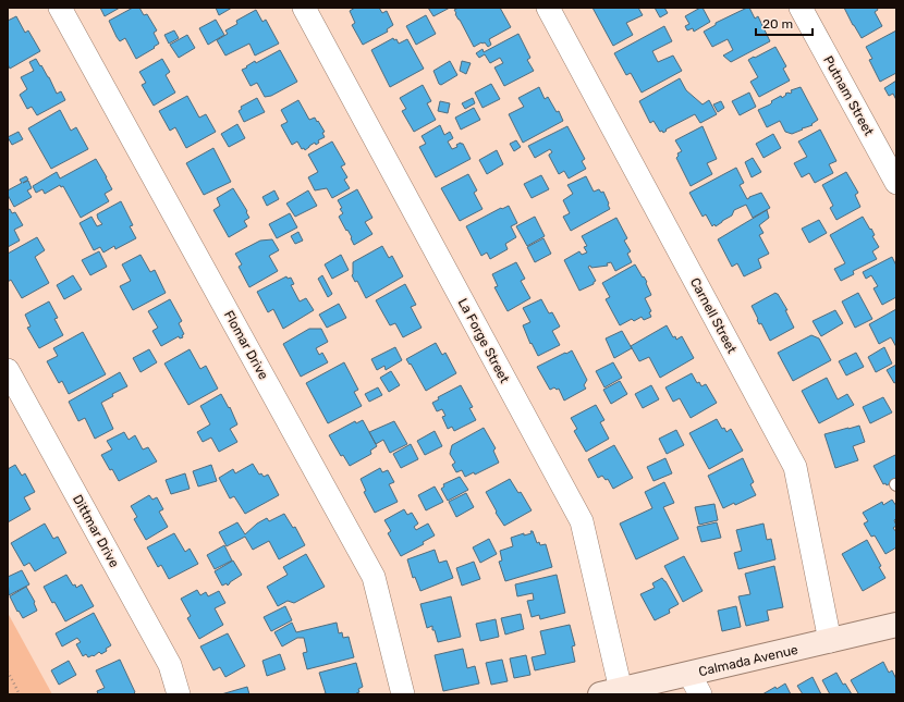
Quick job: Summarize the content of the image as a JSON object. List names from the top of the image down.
{
  "streets": {
    "street": [
      "Putnam Street",
      "Carnell Street",
      "La Forge Street",
      "Flomar Drive",
      "Dittmar Drive",
      "Calmada Avenue"
    ]
  },
  "crossings": [
    ["Carnell Street", "Calmada Avenue"],
    ["La Forge Street", "Calmada Avenue"]
  ],
  "scale_bar": "20 m"
}
